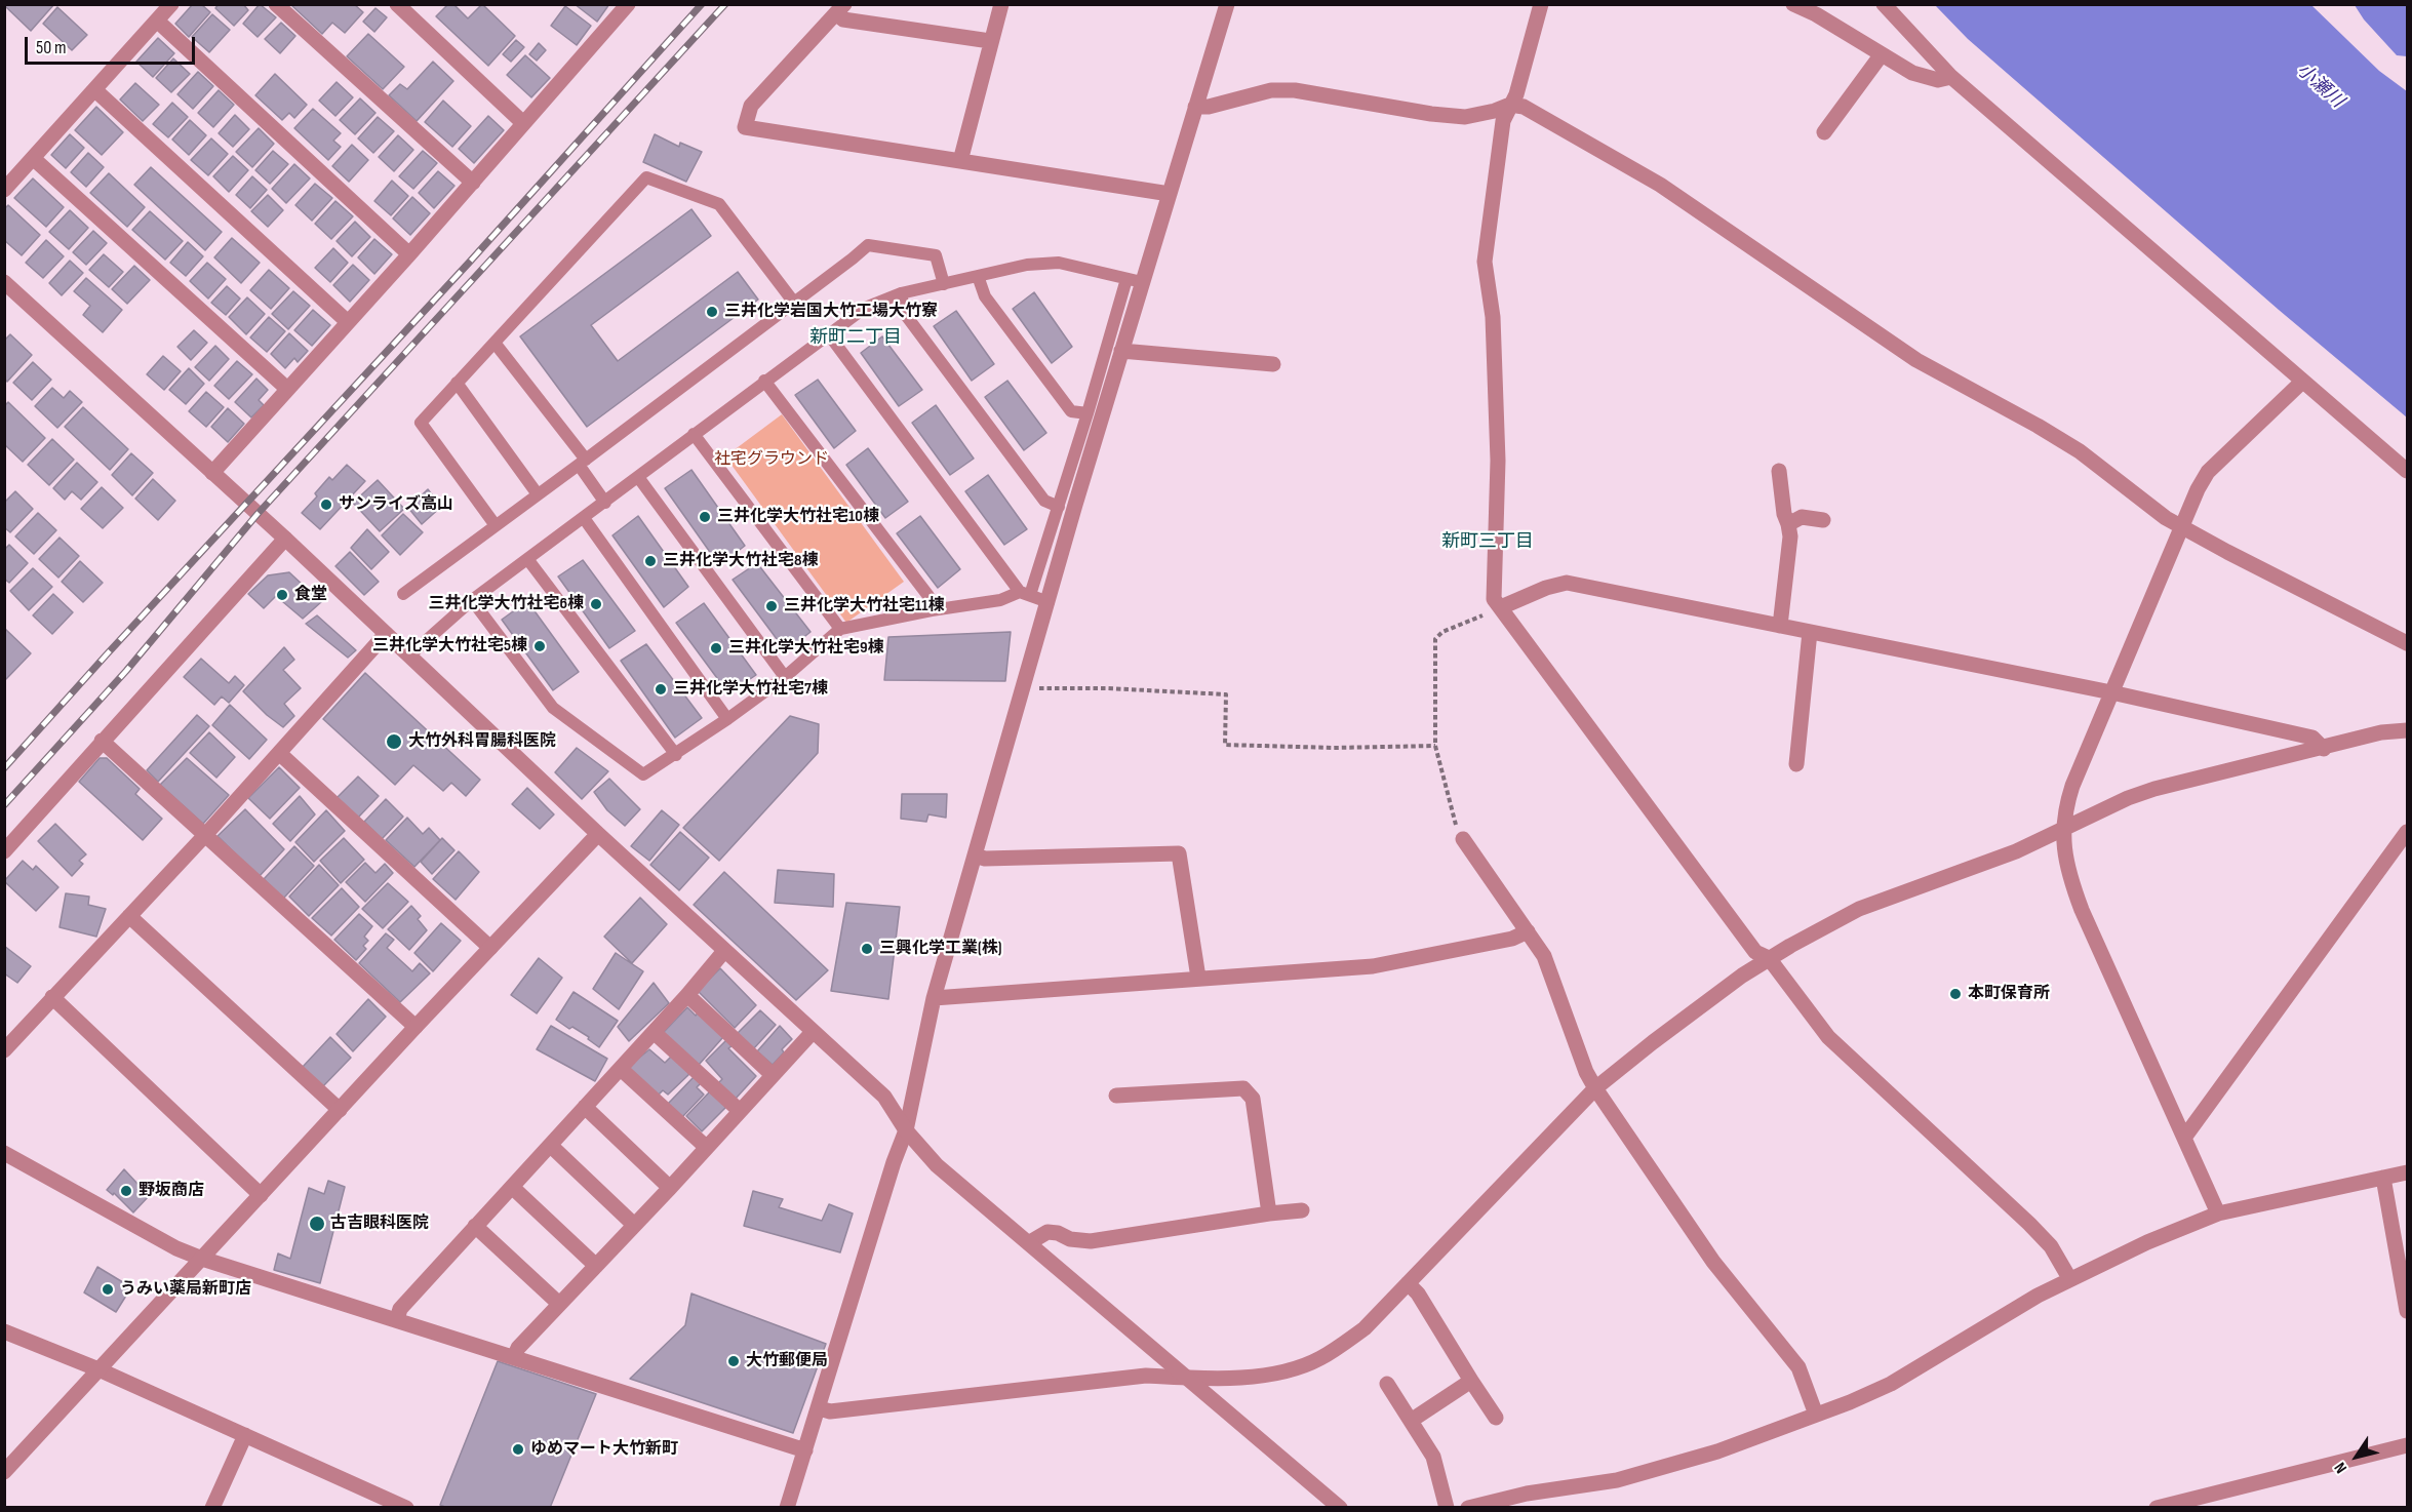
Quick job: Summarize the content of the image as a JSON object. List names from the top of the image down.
{
  "districts": ["新町二丁目", "新町三丁目"],
  "water": ["小瀬川"],
  "parks": ["社宅グラウンド"],
  "places": [
    "三井化学岩国大竹工場大竹寮",
    "サンライズ高山",
    "三井化学大竹社宅10棟",
    "三井化学大竹社宅8棟",
    "食堂",
    "三井化学大竹社宅6棟",
    "三井化学大竹社宅11棟",
    "三井化学大竹社宅5棟",
    "三井化学大竹社宅9棟",
    "三井化学大竹社宅7棟",
    "大竹外科胃腸科医院",
    "三興化学工業(株)",
    "本町保育所",
    "野坂商店",
    "古吉眼科医院",
    "うみい薬局新町店",
    "大竹郵便局",
    "ゆめマート大竹新町"
  ],
  "scale_bar": "50 m",
  "north": "bottom left"
}
